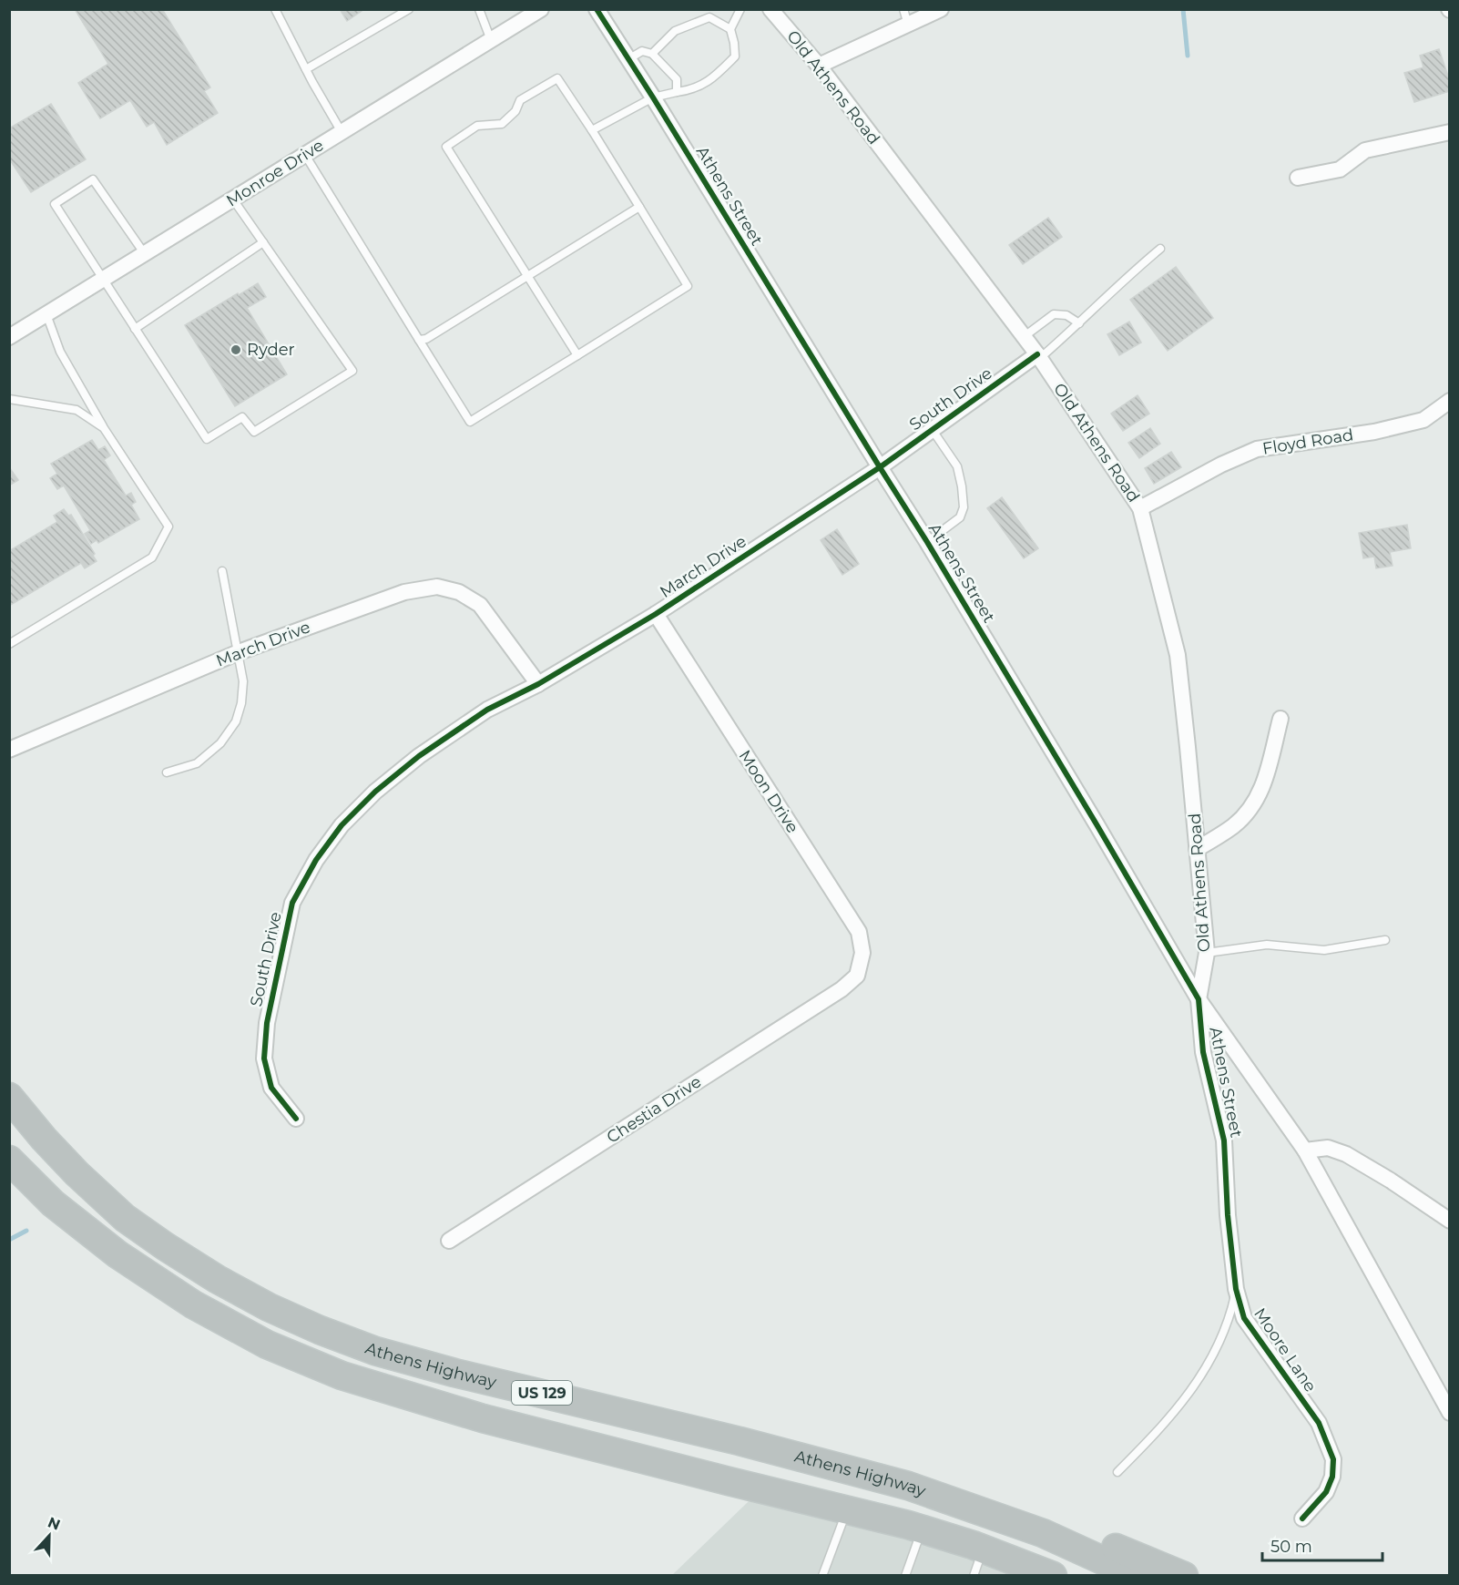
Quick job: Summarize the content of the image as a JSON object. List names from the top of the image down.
{
  "streets": {
    "highway": ["Athens Highway", "US 129"],
    "street": [
      "Old Athens Road",
      "Monroe Drive",
      "Athens Street",
      "South Drive",
      "Floyd Road",
      "March Drive",
      "Moon Drive",
      "Chestia Drive",
      "Moore Lane"
    ]
  },
  "crossings": [
    ["Old Athens Road", "Athens Street"],
    ["Old Athens Road", "South Drive"],
    ["Old Athens Road", "Floyd Road"],
    ["Athens Street", "South Drive"],
    ["Athens Street", "March Drive"],
    ["Athens Street", "Moore Lane"],
    ["South Drive", "March Drive"],
    ["March Drive", "Moon Drive"],
    ["Moon Drive", "Chestia Drive"]
  ],
  "places": ["Ryder"],
  "scale_bar": "50 m",
  "north": "top"
}
